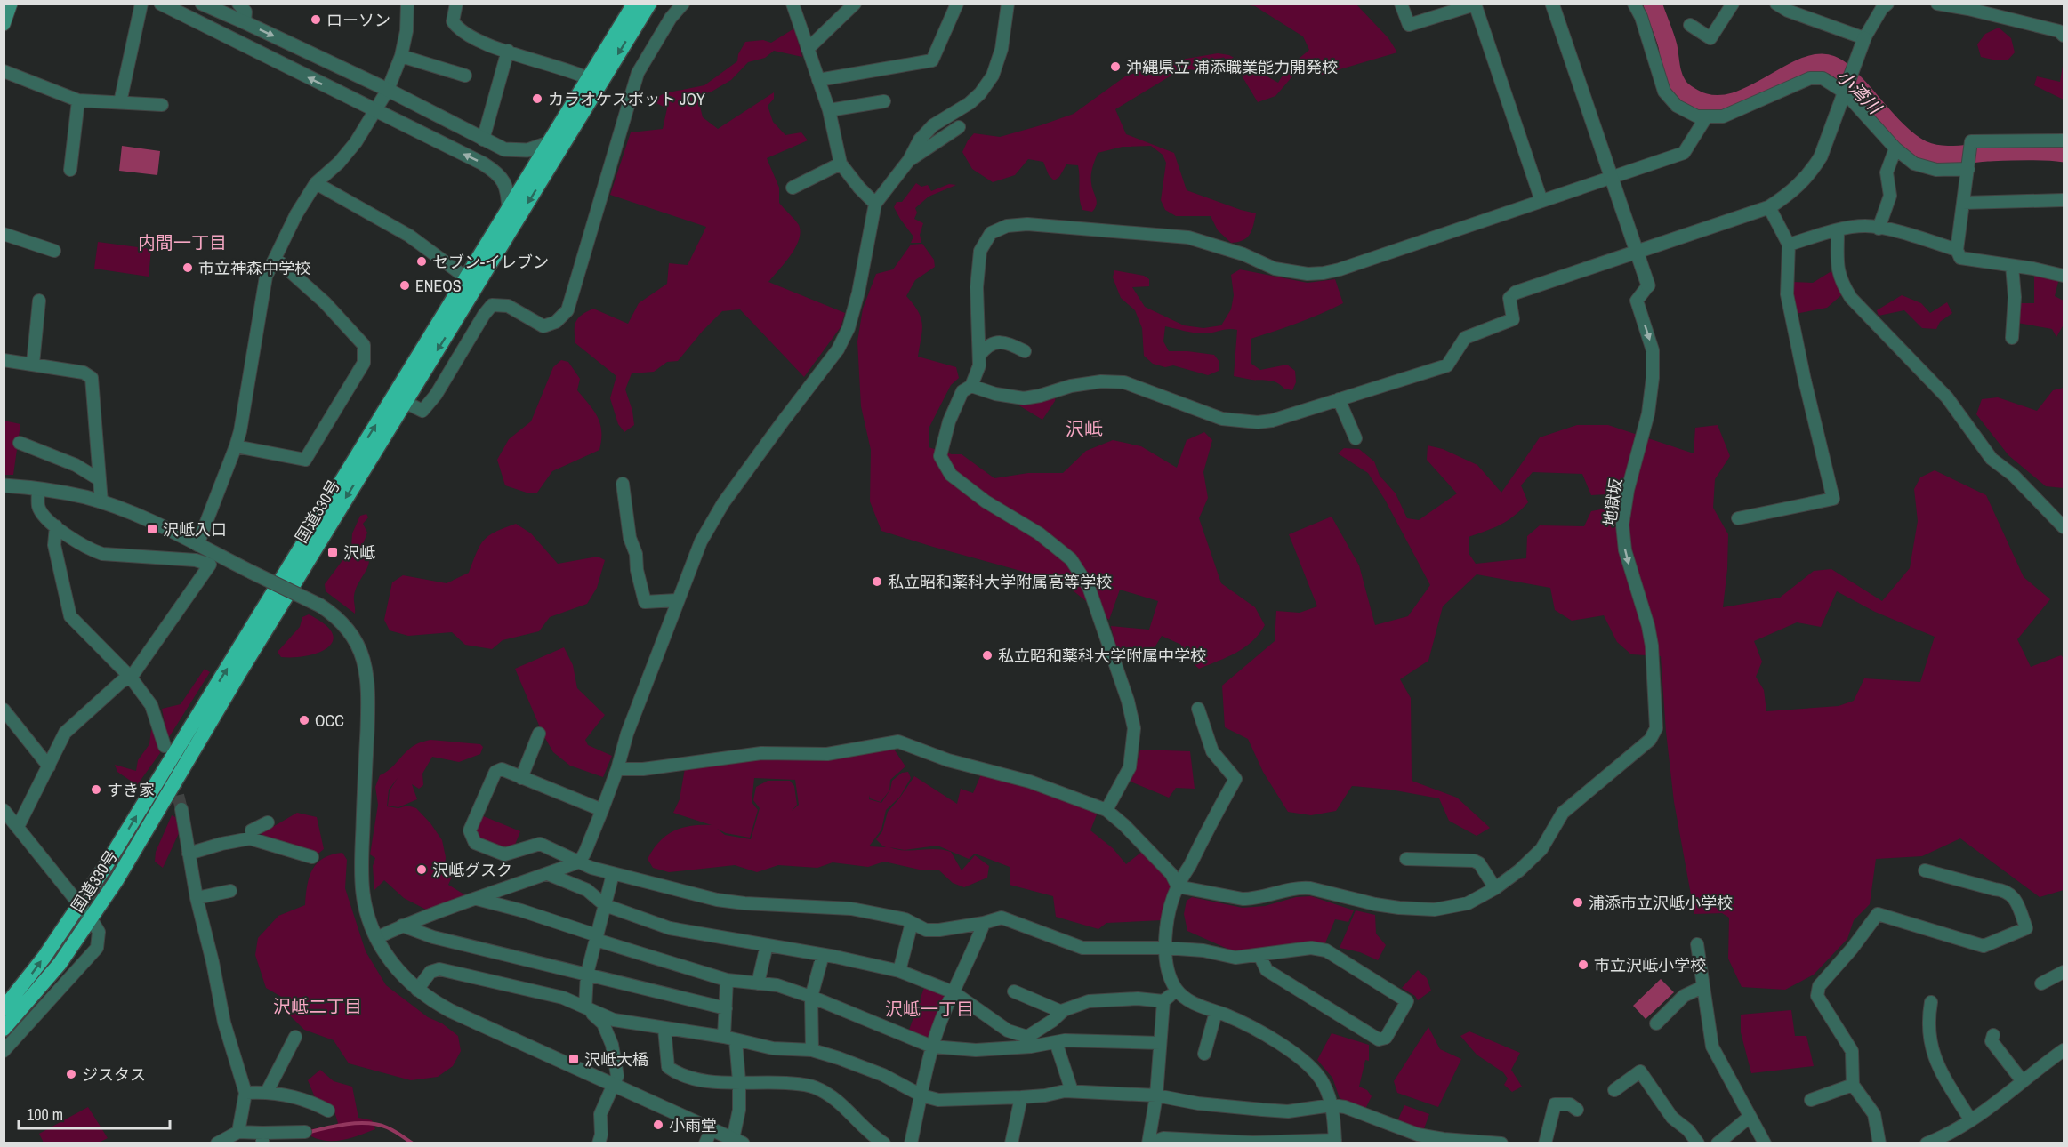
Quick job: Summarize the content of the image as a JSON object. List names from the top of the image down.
{
  "streets": {
    "highway": ["国道330号"],
    "street": ["地獄坂"]
  },
  "one_way": ["地獄坂"],
  "districts": [
    "内間一丁目",
    "沢岻",
    "沢岻二丁目",
    "沢岻一丁目"
  ],
  "water": ["小湾川"],
  "places": {
    "other": [
      "ローソン",
      "沖縄県立 浦添職業能力開発校",
      "カラオケスポット JOY",
      "セブン-イレブン",
      "市立神森中学校",
      "ENEOS",
      "私立昭和薬科大学附属高等学校",
      "私立昭和薬科大学附属中学校",
      "OCC",
      "すき家",
      "沢岻グスク",
      "浦添市立沢岻小学校",
      "市立沢岻小学校",
      "ジスタス",
      "小雨堂"
    ],
    "transit": ["沢岻入口", "沢岻", "沢岻大橋"]
  },
  "scale_bar": "100 m"
}
